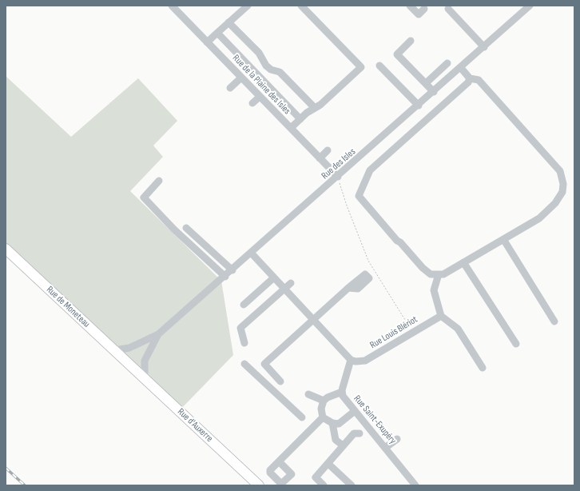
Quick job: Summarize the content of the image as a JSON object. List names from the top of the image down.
{
  "streets": {
    "main road": ["Rue de Moneteau", "Rue d'Auxerre"],
    "street": [
      "Rue de la Plaine des Isles",
      "Rue des Isles",
      "Rue Louis Blériot",
      "Rue Saint-Exupéry"
    ]
  },
  "crossings": [
    ["Rue de la Plaine des Isles", "Rue des Isles"],
    ["Rue des Isles", "Rue de Moneteau"],
    ["Rue des Isles", "Rue d'Auxerre"],
    ["Rue de Moneteau", "Rue d'Auxerre"],
    ["Rue Louis Blériot", "Rue Saint-Exupéry"]
  ]
}
